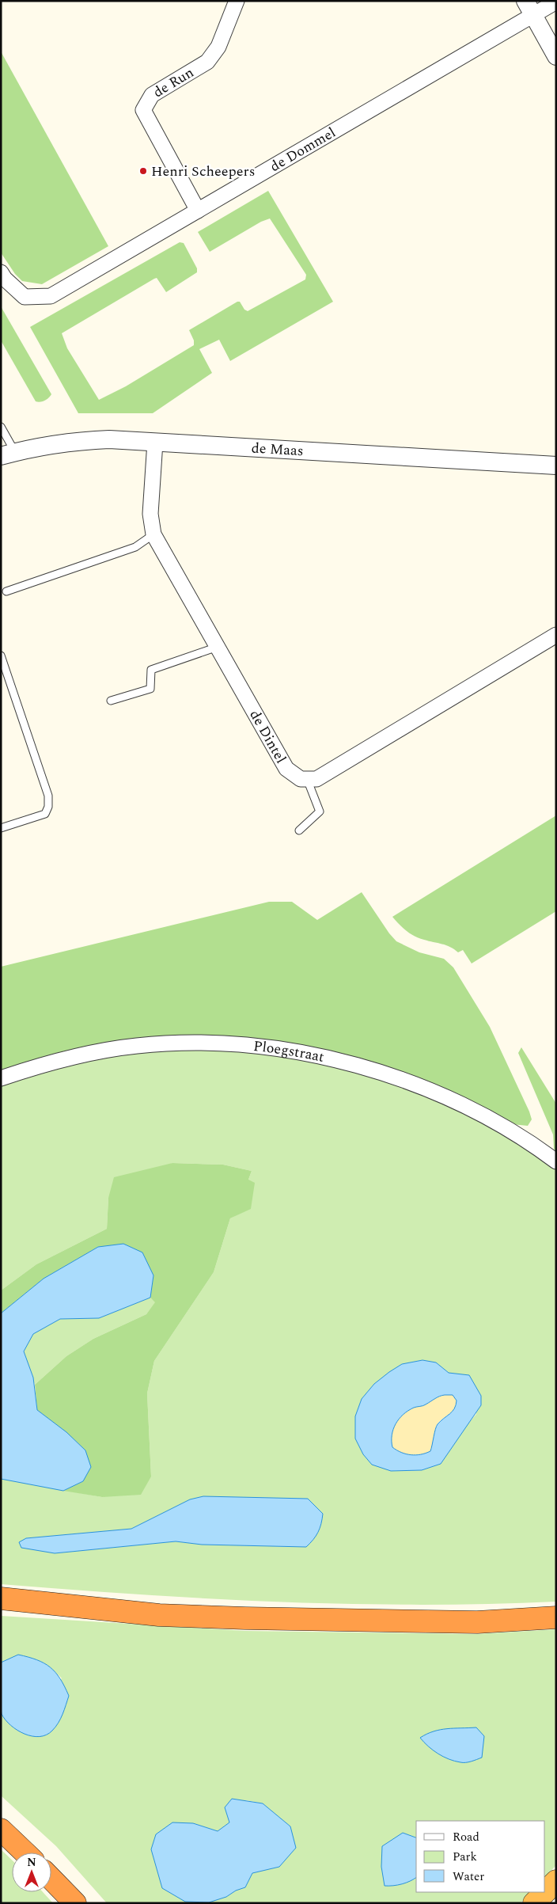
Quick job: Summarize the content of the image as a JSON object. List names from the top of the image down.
{
  "streets": {
    "street": [
      "de Run",
      "de Dommel",
      "de Maas",
      "de Dintel",
      "Ploegstraat"
    ]
  },
  "crossings": [
    ["de Run", "de Dommel"],
    ["de Maas", "de Dintel"]
  ],
  "places": ["Henri Scheepers"],
  "legend": ["Road", "Park", "Water"],
  "north": "top"
}
